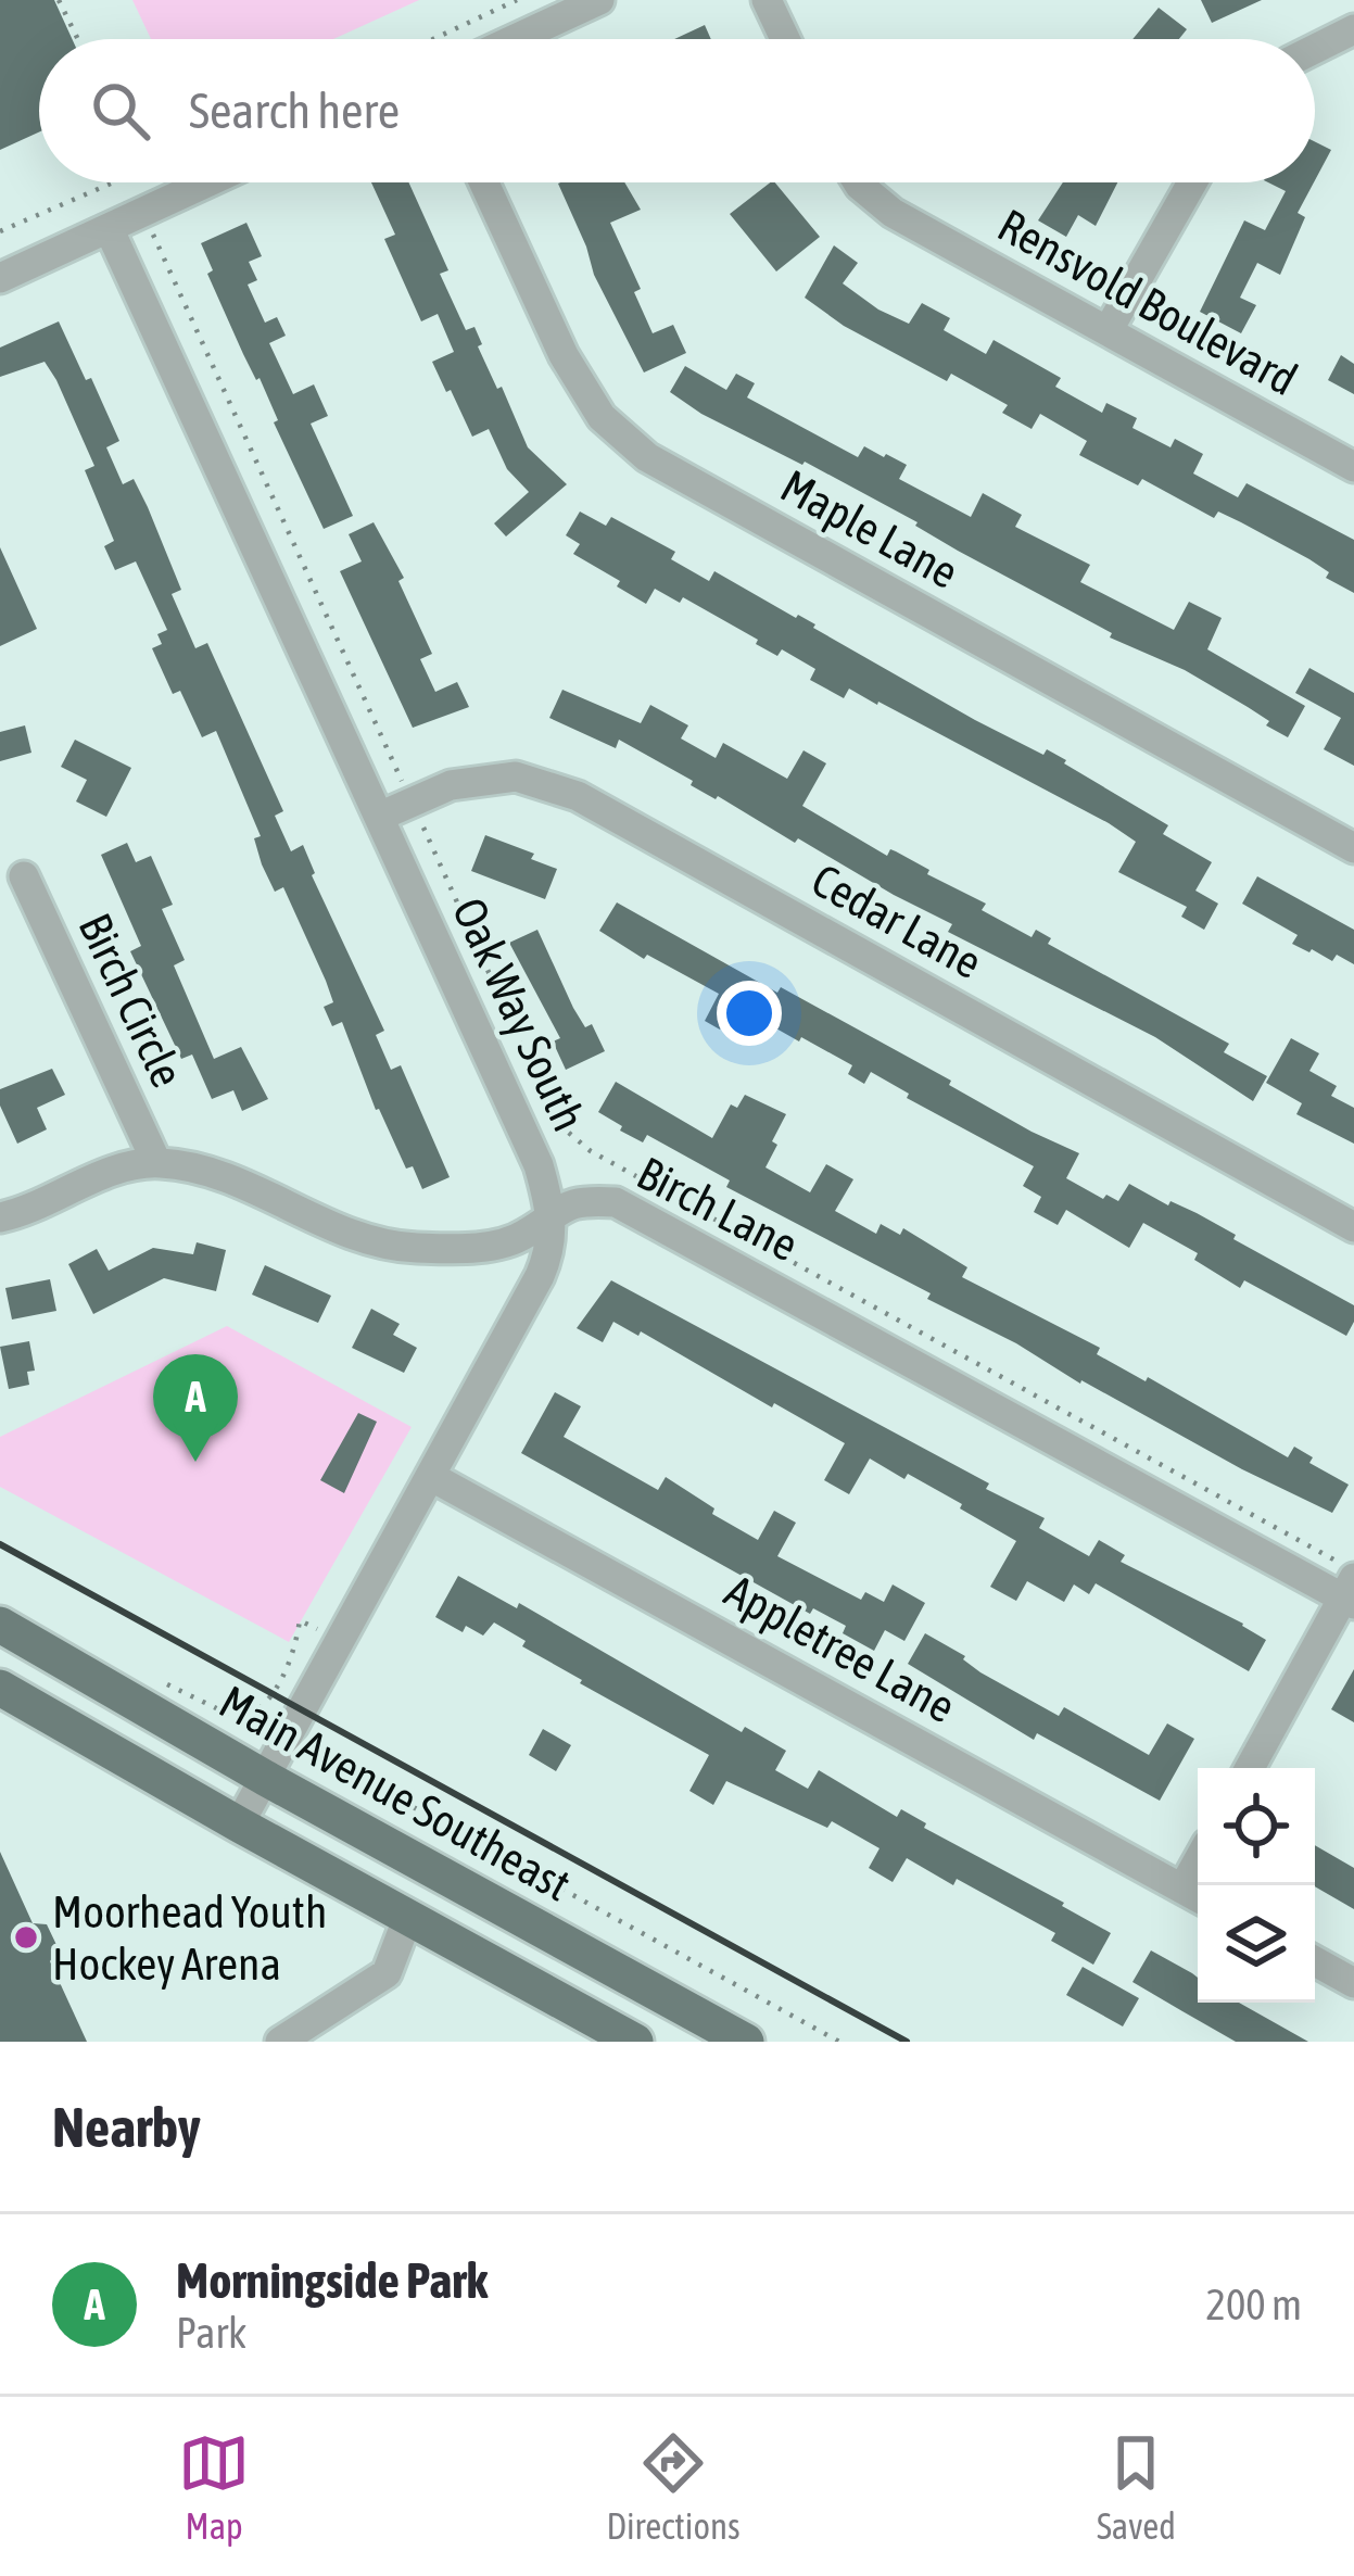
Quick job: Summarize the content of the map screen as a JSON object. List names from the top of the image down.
{
  "streets": {
    "main road": ["Main Avenue Southeast"],
    "street": [
      "Rensvold Boulevard",
      "Maple Lane",
      "Cedar Lane",
      "Birch Circle",
      "Oak Way South",
      "Birch Lane",
      "Appletree Lane"
    ]
  },
  "crossings": [
    ["Cedar Lane", "Oak Way South"],
    ["Birch Circle", "Birch Lane"],
    ["Oak Way South", "Birch Lane"],
    ["Oak Way South", "Appletree Lane"],
    ["Oak Way South", "Main Avenue Southeast"]
  ],
  "places": ["Moorhead Youth Hockey Arena"],
  "page": {
    "search": "Search here",
    "pins": "A",
    "heading": "Nearby",
    "list": [
      {
        "mark": "A",
        "name": "Morningside Park",
        "note": "Park",
        "value": "200 m"
      }
    ],
    "nav": ["Map", "Directions", "Saved"]
  }
}
